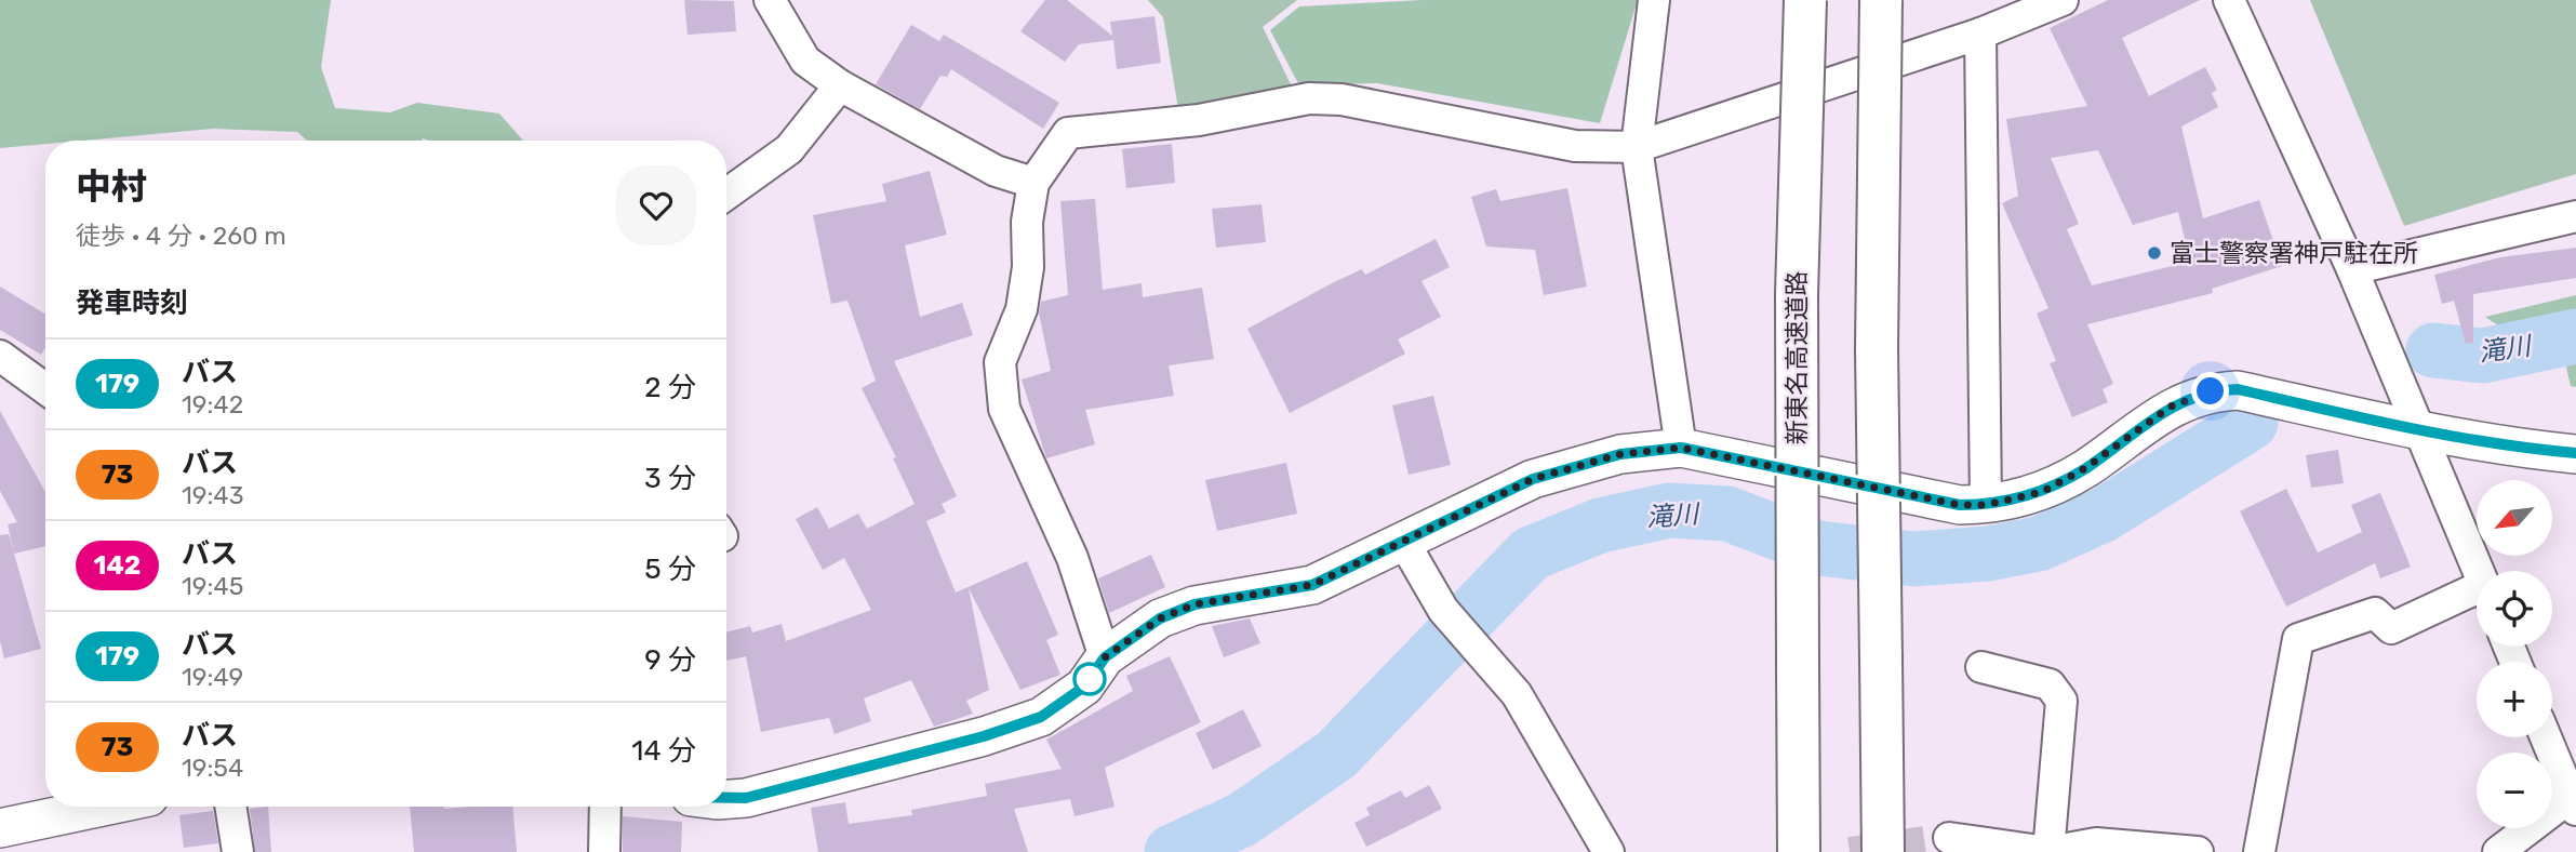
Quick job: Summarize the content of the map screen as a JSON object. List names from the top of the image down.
{
  "streets": {
    "highway": ["新東名高速道路"]
  },
  "water": ["滝川"],
  "places": ["富士警察署神戸駐在所"],
  "lines": ["bus line 179"],
  "north": "bottom left",
  "page": {
    "heading": [
      ["中村", "徒歩 · 4 分 · 260 m"],
      "発車時刻"
    ],
    "list": [
      {
        "mark": "179",
        "name": "バス",
        "note": "19:42",
        "value": "2 分"
      },
      {
        "mark": "73",
        "name": "バス",
        "note": "19:43",
        "value": "3 分"
      },
      {
        "mark": "142",
        "name": "バス",
        "note": "19:45",
        "value": "5 分"
      },
      {
        "mark": "179",
        "name": "バス",
        "note": "19:49",
        "value": "9 分"
      },
      {
        "mark": "73",
        "name": "バス",
        "note": "19:54",
        "value": "14 分"
      }
    ],
    "map_buttons": ["+", "−"]
  }
}
